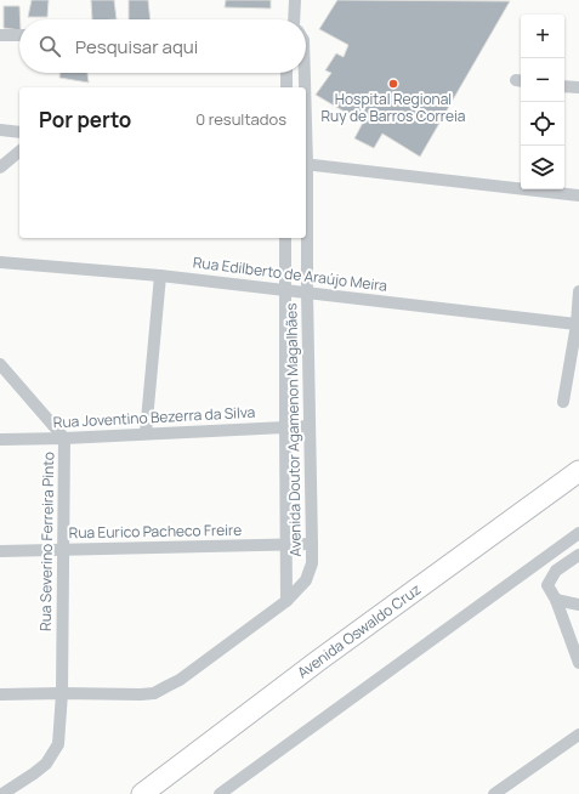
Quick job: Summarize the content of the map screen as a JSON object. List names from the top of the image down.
{
  "streets": {
    "highway": ["Avenida Oswaldo Cruz"],
    "street": [
      "Rua Edilberto de Araújo Meira",
      "Rua Joventino Bezerra da Silva",
      "Avenida Doutor Agamenon Magalhães",
      "Rua Eurico Pacheco Freire",
      "Rua Severino Ferreira Pinto"
    ]
  },
  "crossings": [
    ["Rua Edilberto de Araújo Meira", "Avenida Doutor Agamenon Magalhães"],
    ["Rua Joventino Bezerra da Silva", "Avenida Doutor Agamenon Magalhães"],
    ["Rua Joventino Bezerra da Silva", "Rua Severino Ferreira Pinto"],
    ["Avenida Doutor Agamenon Magalhães", "Rua Eurico Pacheco Freire"],
    ["Rua Eurico Pacheco Freire", "Rua Severino Ferreira Pinto"]
  ],
  "places": ["Hospital Regional Ruy de Barros Correia"],
  "page": {
    "map_buttons": ["+", "−"],
    "search": "Pesquisar aqui",
    "heading": ["Por perto", "0 resultados"]
  }
}
